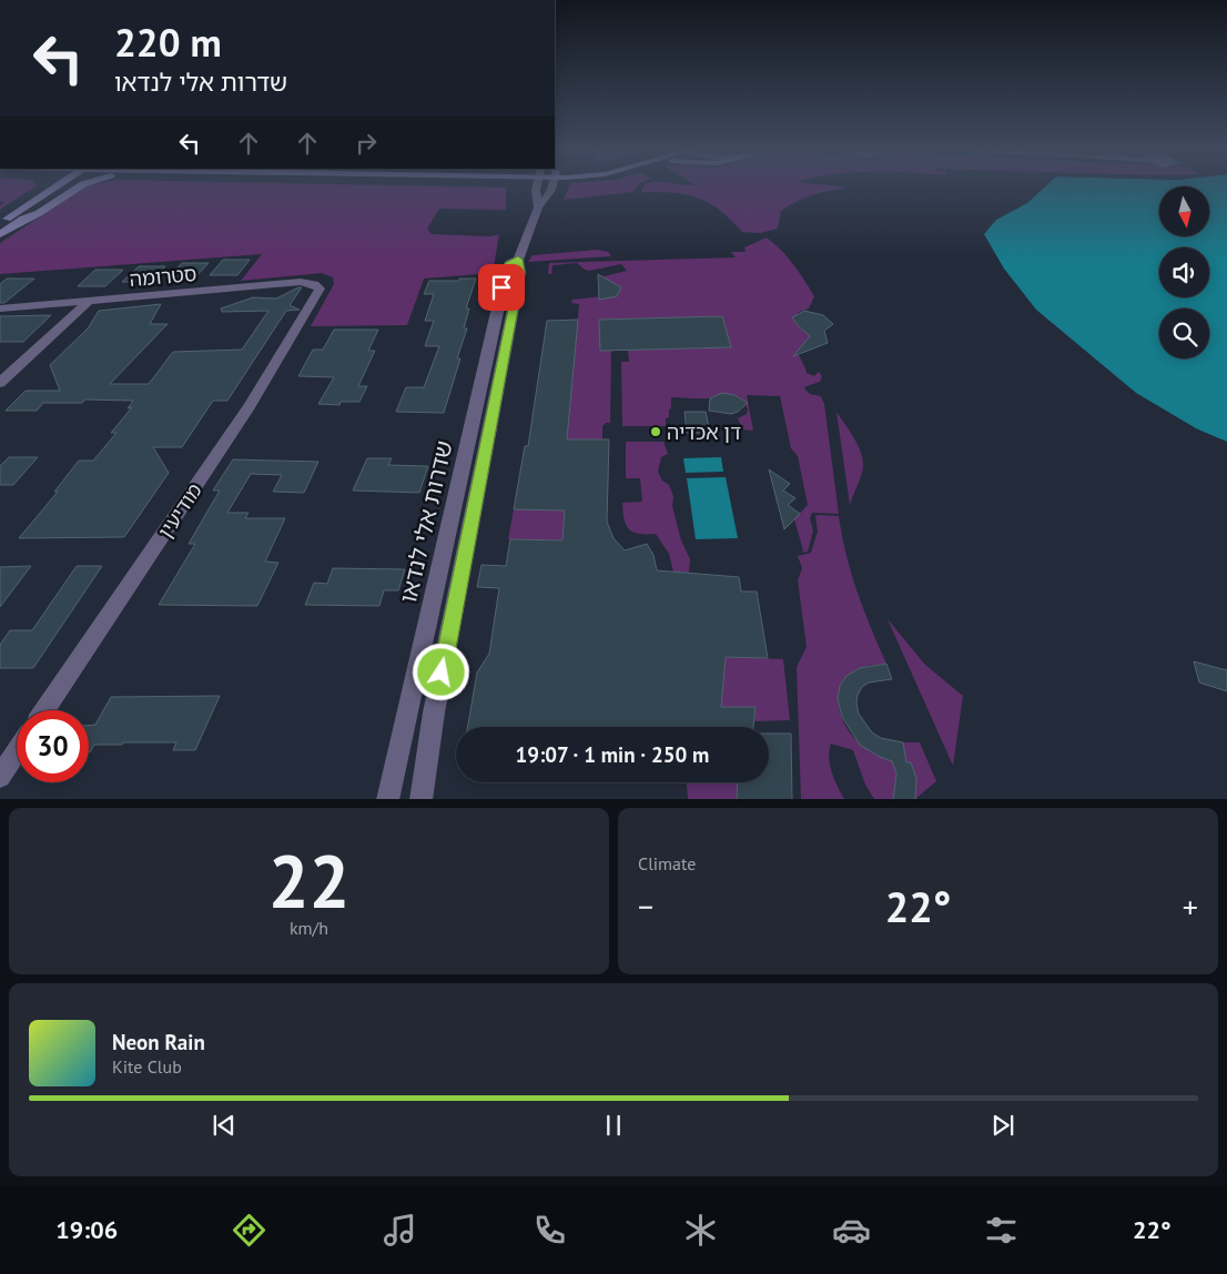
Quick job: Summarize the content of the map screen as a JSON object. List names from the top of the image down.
{
  "streets": {
    "street": ["סטרומה", "מודיעין", "שדרות אלי לנדאו"]
  },
  "crossings": [
    ["סטרומה", "מודיעין"]
  ],
  "places": ["דן אכדיה"],
  "north": "bottom",
  "page": {
    "turn": ["220 m", "שדרות אלי לנדאו"],
    "limit": "30",
    "trip": "19:07 · 1 min · 250 m",
    "tile": [
      ["22", "km/h"],
      "Climate"
    ],
    "heat": ["−", "22°", "+"],
    "song": ["Neon Rain", "Kite Club"],
    "tabs": ["19:06", "22°"]
  }
}
